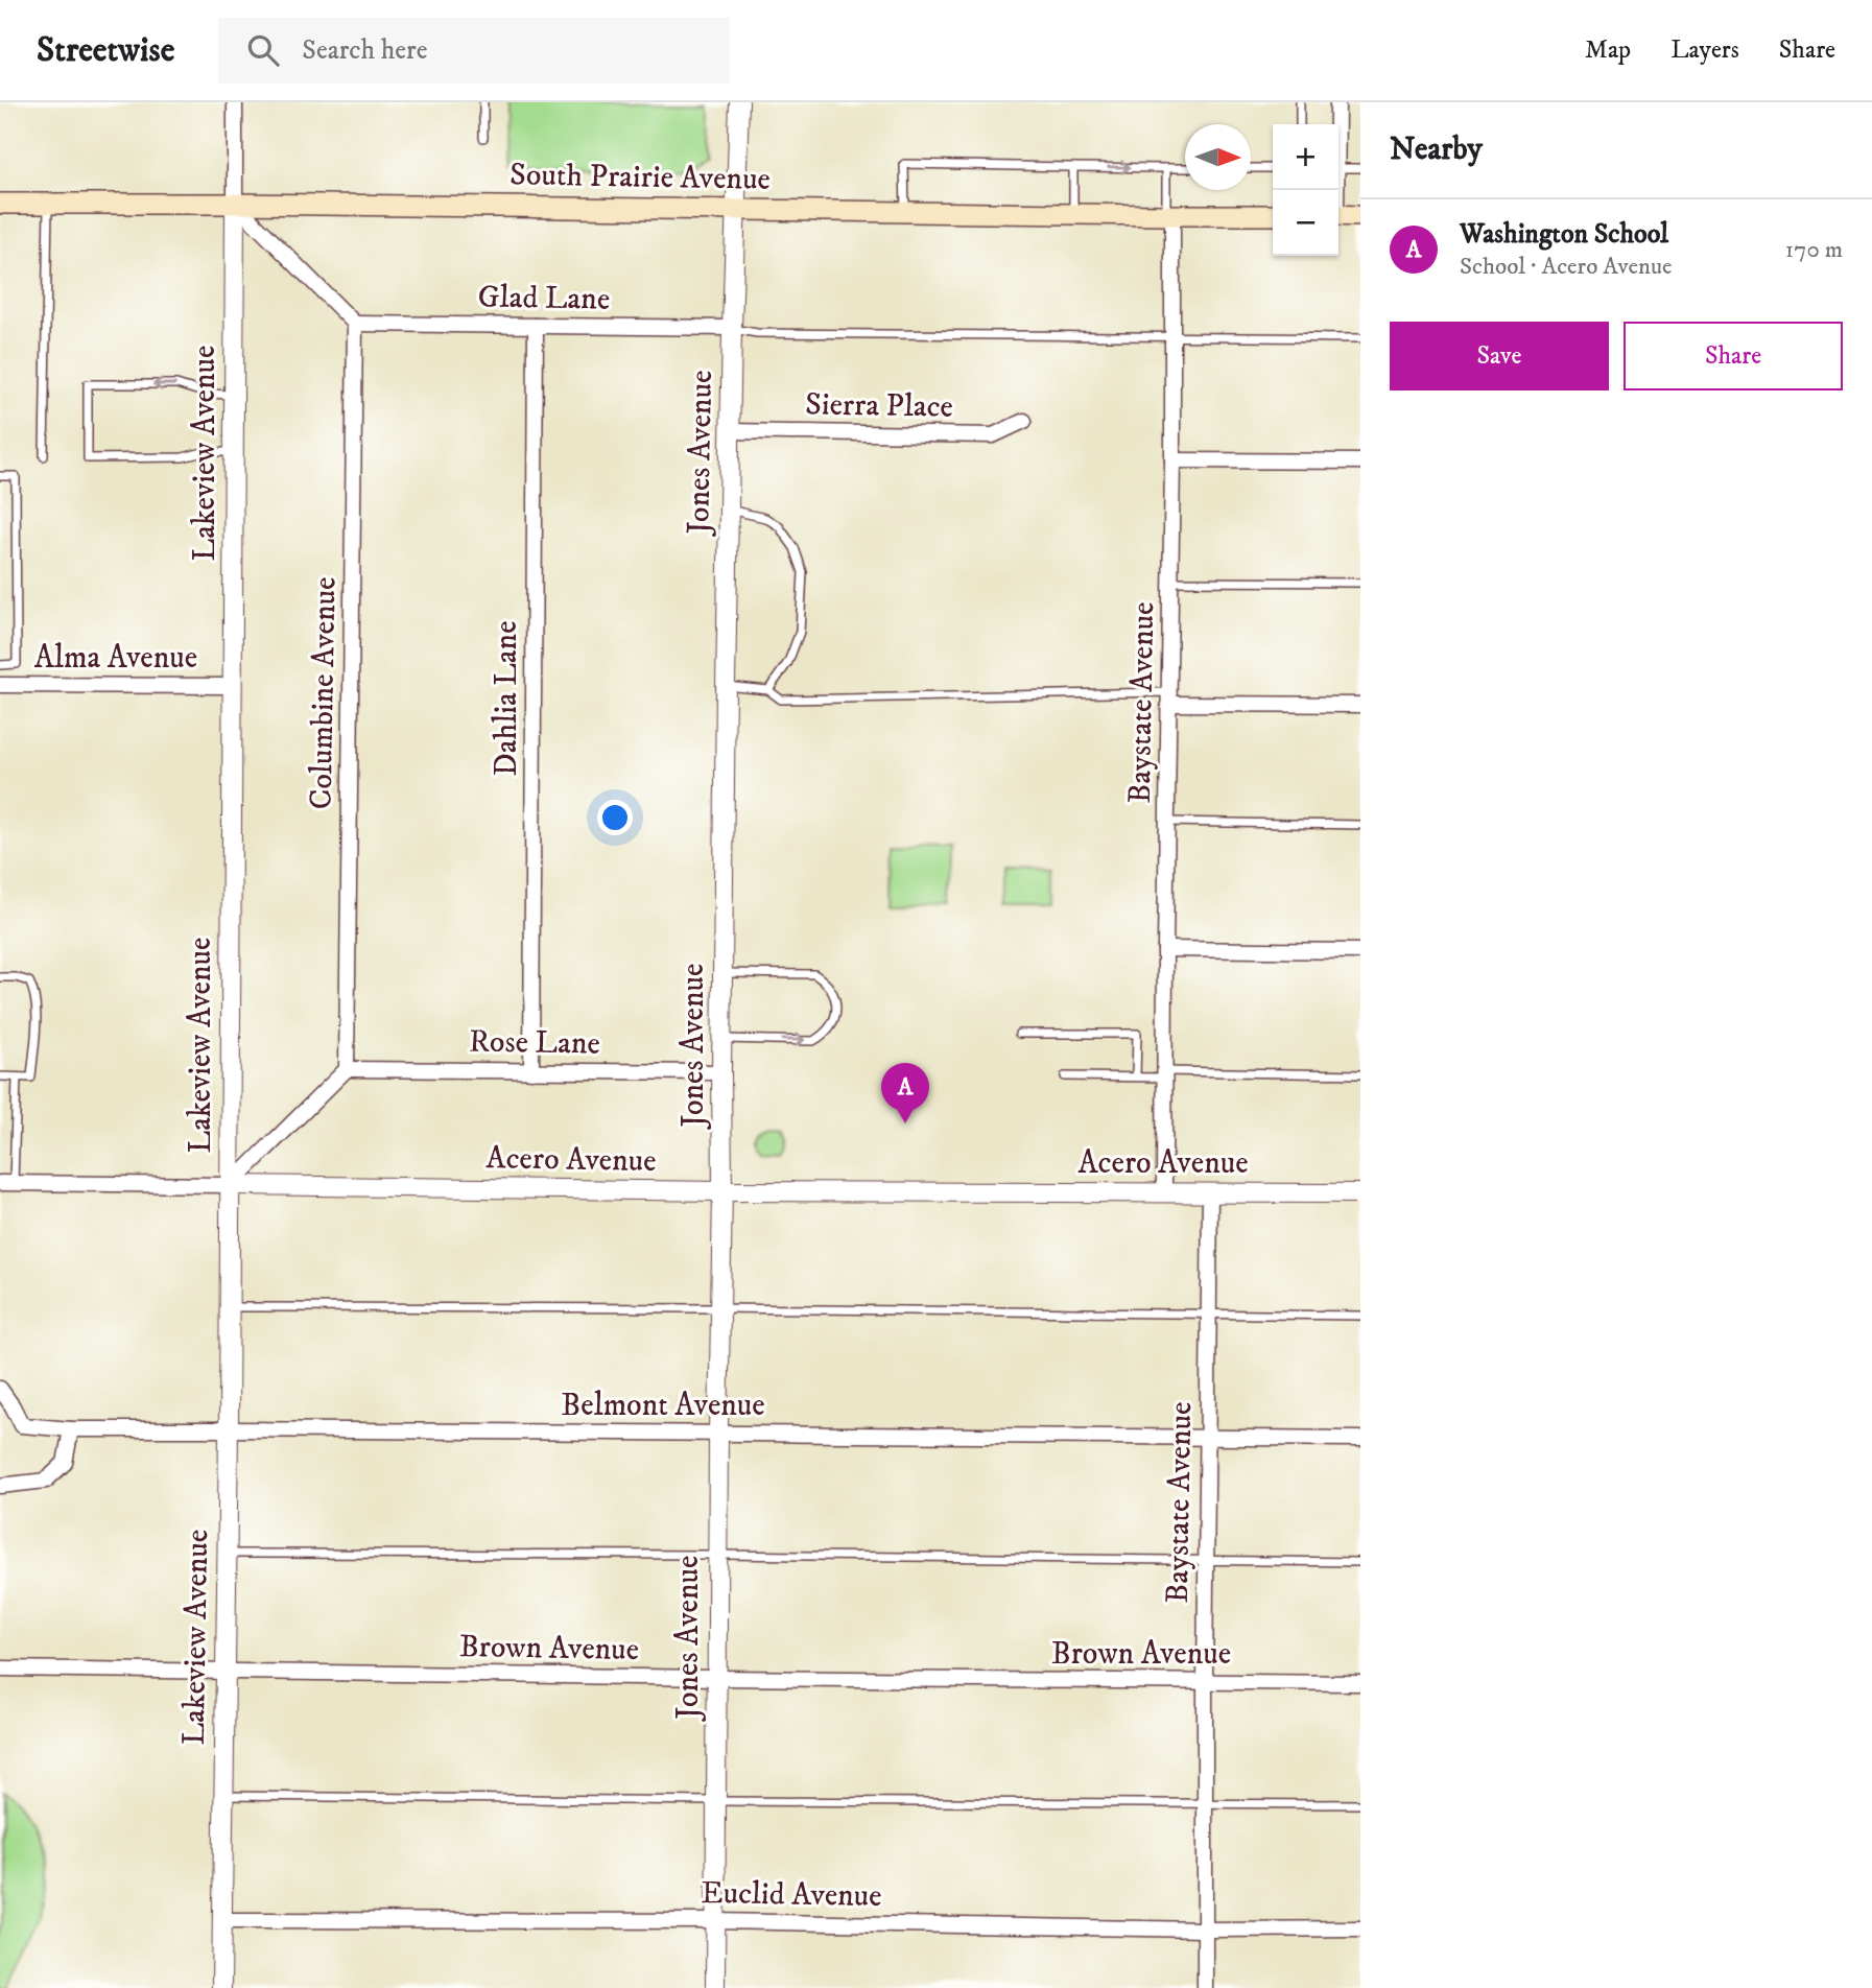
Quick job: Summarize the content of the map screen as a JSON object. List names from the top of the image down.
{
  "streets": {
    "main road": ["South Prairie Avenue"],
    "street": [
      "Glad Lane",
      "Sierra Place",
      "Jones Avenue",
      "Lakeview Avenue",
      "Alma Avenue",
      "Columbine Avenue",
      "Dahlia Lane",
      "Baystate Avenue",
      "Rose Lane",
      "Acero Avenue",
      "Belmont Avenue",
      "Brown Avenue",
      "Euclid Avenue"
    ]
  },
  "crossings": [
    ["South Prairie Avenue", "Jones Avenue"],
    ["South Prairie Avenue", "Lakeview Avenue"],
    ["South Prairie Avenue", "Baystate Avenue"],
    ["Glad Lane", "Jones Avenue"],
    ["Glad Lane", "Columbine Avenue"],
    ["Glad Lane", "Dahlia Lane"],
    ["Sierra Place", "Jones Avenue"],
    ["Jones Avenue", "Rose Lane"],
    ["Jones Avenue", "Acero Avenue"],
    ["Jones Avenue", "Belmont Avenue"],
    ["Jones Avenue", "Brown Avenue"],
    ["Jones Avenue", "Euclid Avenue"],
    ["Lakeview Avenue", "Alma Avenue"],
    ["Lakeview Avenue", "Acero Avenue"],
    ["Lakeview Avenue", "Belmont Avenue"],
    ["Lakeview Avenue", "Brown Avenue"],
    ["Lakeview Avenue", "Euclid Avenue"],
    ["Columbine Avenue", "Rose Lane"],
    ["Dahlia Lane", "Rose Lane"],
    ["Baystate Avenue", "Acero Avenue"],
    ["Baystate Avenue", "Belmont Avenue"],
    ["Baystate Avenue", "Brown Avenue"],
    ["Baystate Avenue", "Euclid Avenue"]
  ],
  "north": "right",
  "page": {
    "header": "Streetwise",
    "search": "Search here",
    "nav": ["Map", "Layers", "Share"],
    "heading": "Nearby",
    "map_buttons": ["+", "−"],
    "list": [
      {
        "mark": "A",
        "name": "Washington School",
        "note": "School · Acero Avenue",
        "value": "170 m"
      }
    ],
    "buttons": ["Save", "Share"],
    "pins": "A"
  }
}
